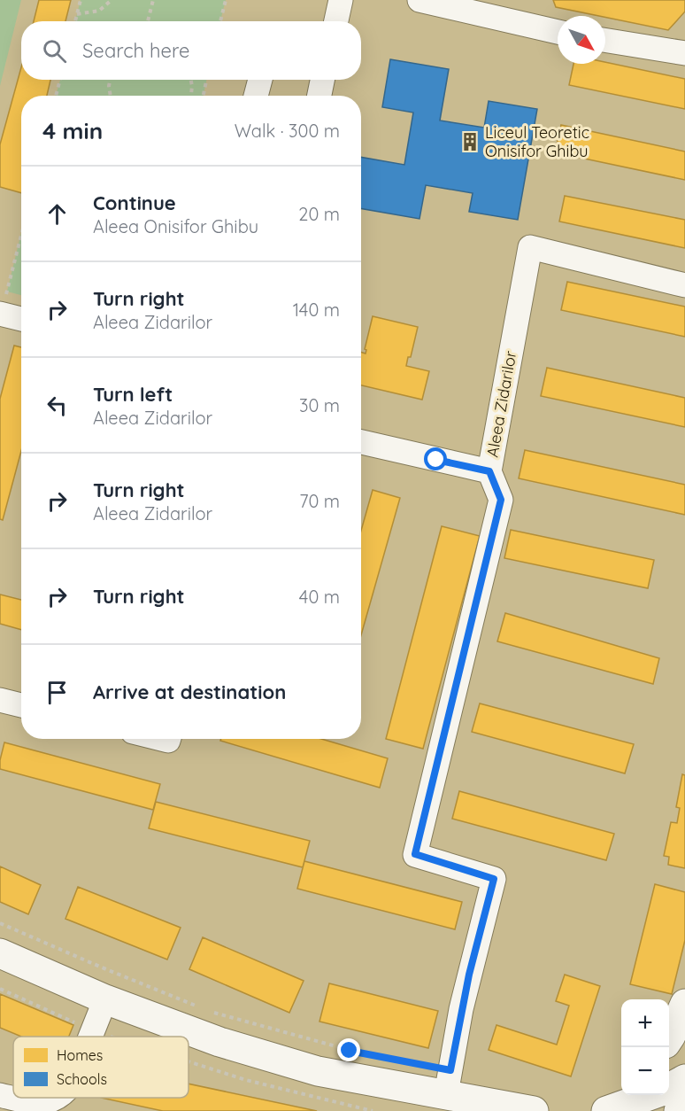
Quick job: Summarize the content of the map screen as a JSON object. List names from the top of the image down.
{
  "streets": {
    "street": ["Aleea Zidarilor"]
  },
  "places": {
    "building": ["Liceul Teoretic Onisifor Ghibu"]
  },
  "legend": ["Homes", "Schools"],
  "north": "bottom right",
  "page": {
    "search": "Search here",
    "heading": ["4 min", "Walk · 300 m"],
    "list": [
      ["Continue", "Aleea Onisifor Ghibu", "20 m"],
      ["Turn right", "Aleea Zidarilor", "140 m"],
      ["Turn left", "Aleea Zidarilor", "30 m"],
      ["Turn right", "Aleea Zidarilor", "70 m"],
      ["Turn right", "40 m"],
      "Arrive at destination"
    ],
    "map_buttons": ["+", "−"]
  }
}
